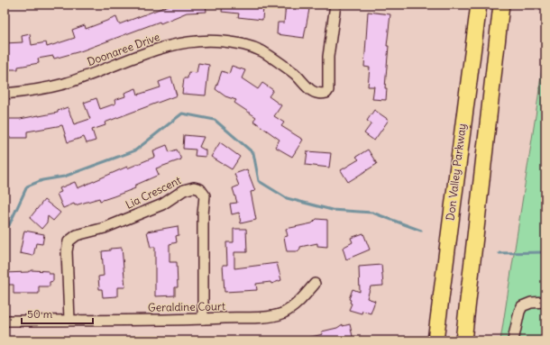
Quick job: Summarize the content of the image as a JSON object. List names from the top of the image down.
{
  "streets": {
    "highway": ["Don Valley Parkway"],
    "street": ["Doonaree Drive", "Lia Crescent", "Geraldine Court"]
  },
  "crossings": [
    ["Lia Crescent", "Geraldine Court"]
  ],
  "scale_bar": "50 m"
}
